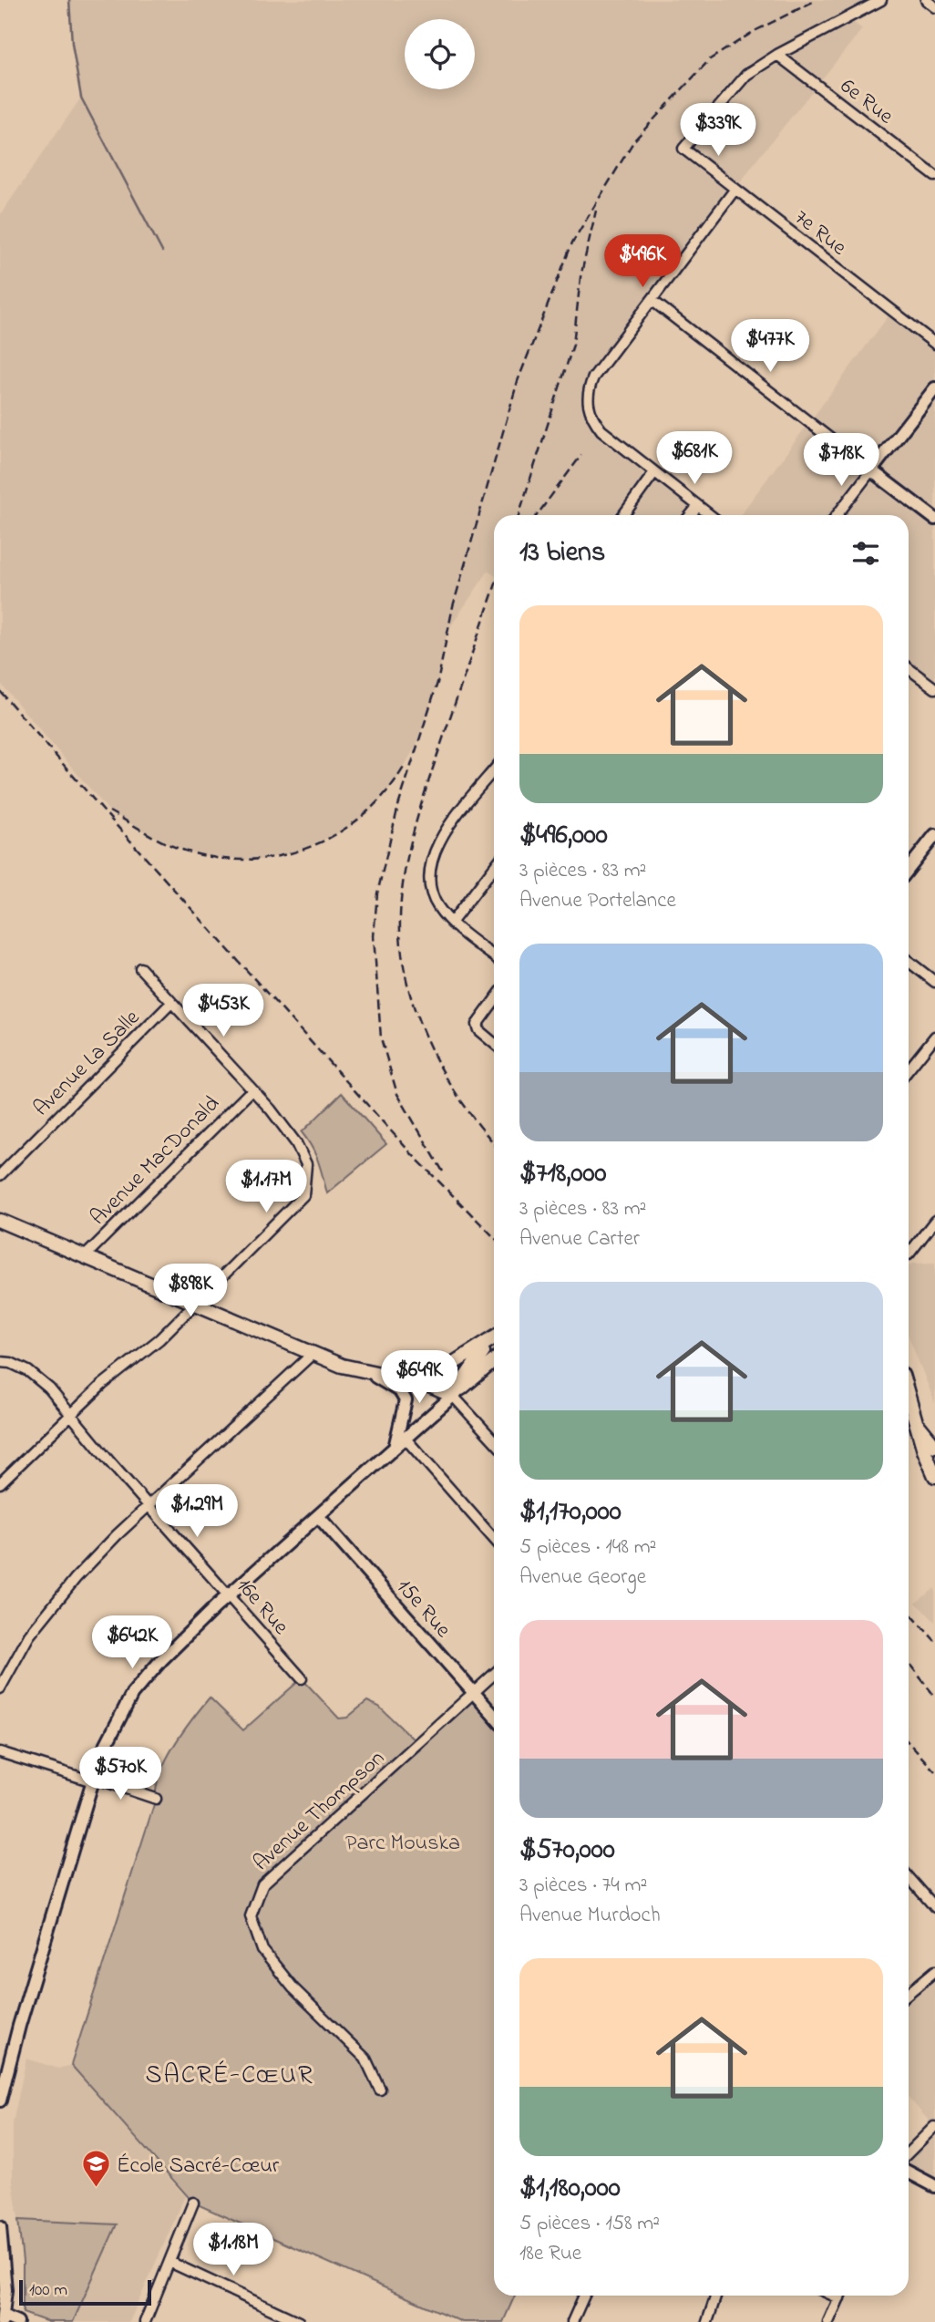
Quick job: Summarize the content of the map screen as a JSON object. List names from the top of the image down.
{
  "streets": {
    "street": [
      "6e Rue",
      "7e Rue",
      "Avenue La Salle",
      "Avenue MacDonald",
      "16e Rue",
      "15e Rue",
      "Avenue Thompson"
    ]
  },
  "crossings": [
    ["6e Rue", "7e Rue"],
    ["15e Rue", "Avenue Thompson"]
  ],
  "districts": ["SACRÉ-CŒUR"],
  "parks": ["Parc Mouska"],
  "places": {
    "school or university": ["École Sacré-Cœur"]
  },
  "scale_bar": "100 m",
  "page": {
    "price": [
      "$339K",
      "$496K",
      "$477K",
      "$681K",
      "$718K",
      "$453K",
      "$1.17M",
      "$898K",
      "$649K",
      "$1.29M",
      "$642K",
      "$570K",
      "$1.18M"
    ],
    "heading": "13 biens",
    "list": [
      {
        "name": "$496,000",
        "note": "3 pièces · 83 m² · Avenue Portelance"
      },
      {
        "name": "$718,000",
        "note": "3 pièces · 83 m² · Avenue Carter"
      },
      {
        "name": "$1,170,000",
        "note": "5 pièces · 148 m² · Avenue George"
      },
      {
        "name": "$570,000",
        "note": "3 pièces · 74 m² · Avenue Murdoch"
      },
      {
        "name": "$1,180,000",
        "note": "5 pièces · 158 m² · 18e Rue"
      }
    ],
    "scale": "100 m"
  }
}
